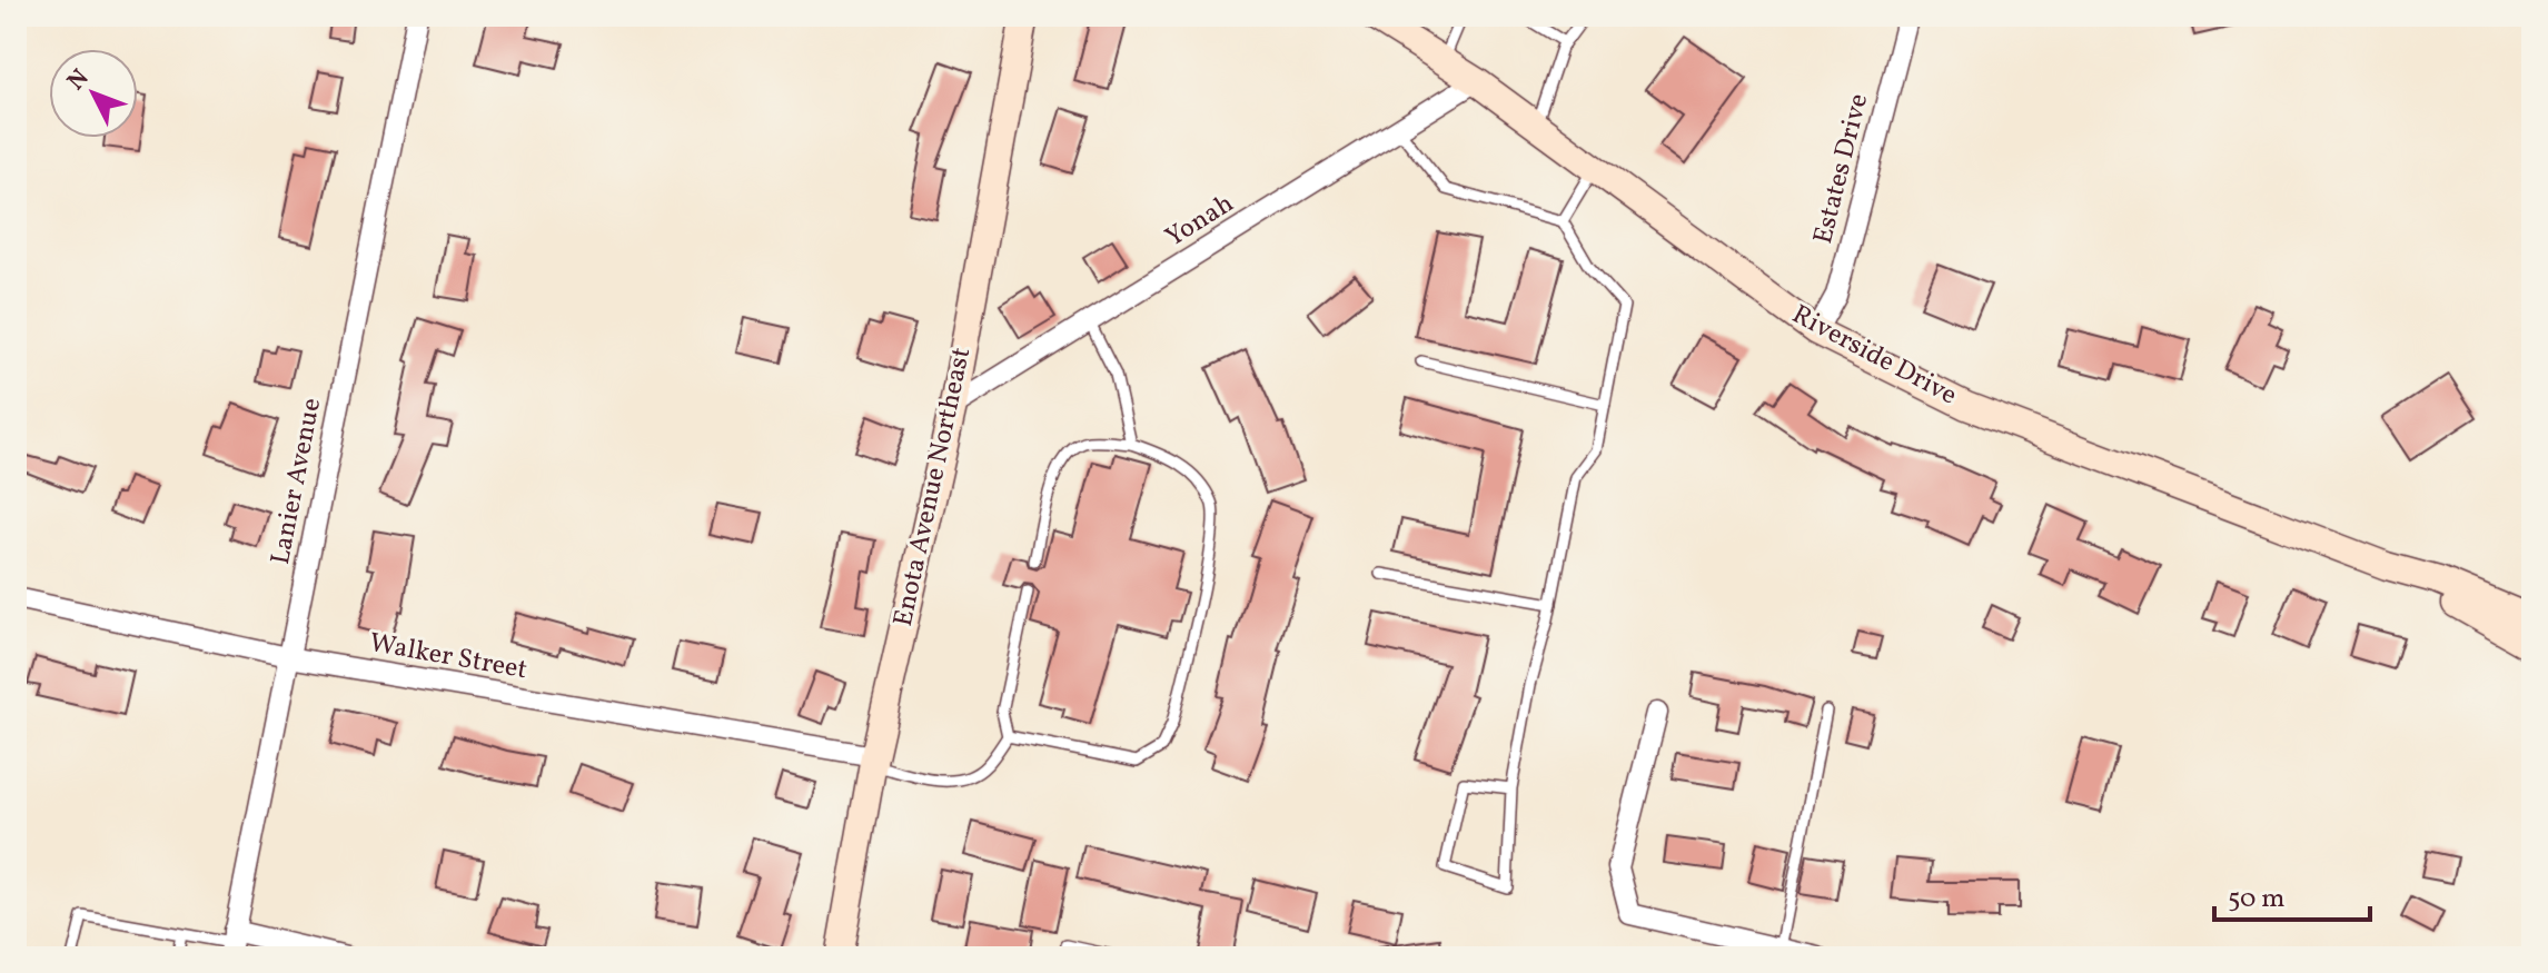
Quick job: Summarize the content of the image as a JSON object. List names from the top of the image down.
{
  "streets": {
    "street": [
      "Estates Drive",
      "Yonah",
      "Riverside Drive",
      "Lanier Avenue",
      "Enota Avenue Northeast",
      "Walker Street"
    ]
  },
  "crossings": [
    ["Estates Drive", "Riverside Drive"],
    ["Yonah", "Riverside Drive"],
    ["Yonah", "Enota Avenue Northeast"],
    ["Lanier Avenue", "Walker Street"],
    ["Enota Avenue Northeast", "Walker Street"]
  ],
  "scale_bar": "50 m",
  "north": "top left"
}
